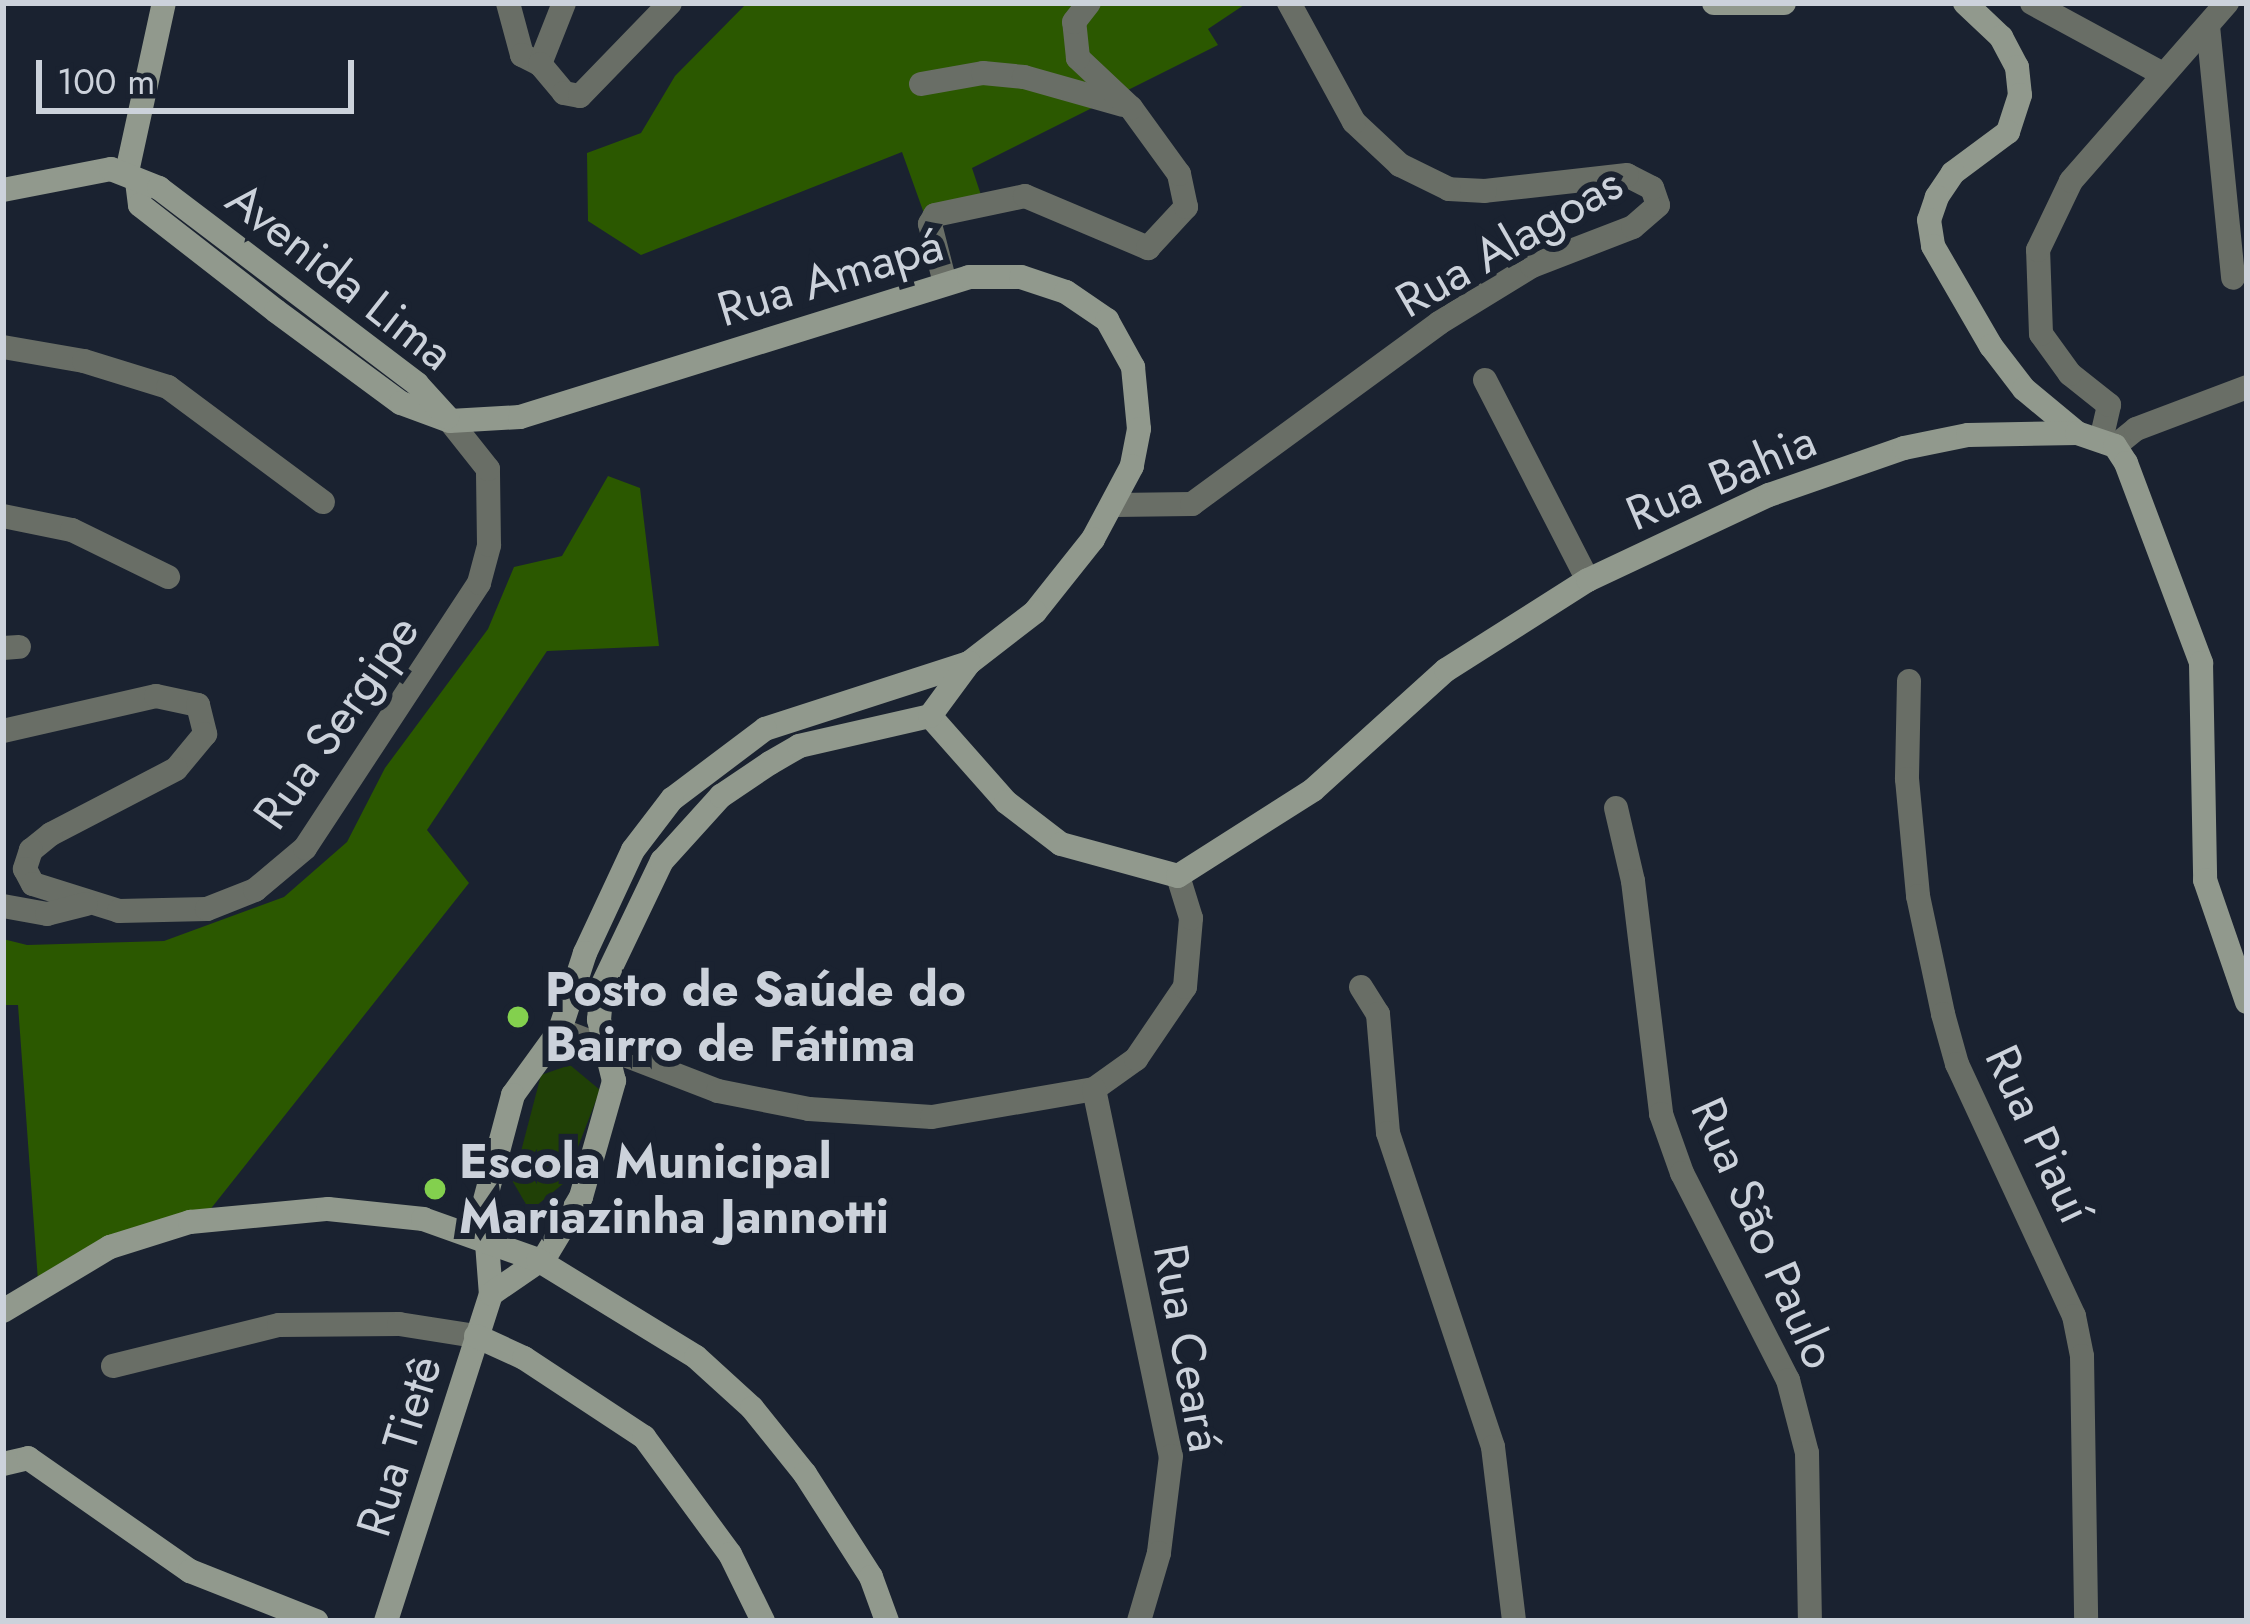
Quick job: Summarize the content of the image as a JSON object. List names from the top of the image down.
{
  "streets": {
    "street": [
      "Rua Alagoas",
      "Avenida Lima",
      "Rua Amapá",
      "Rua Bahia",
      "Rua Sergipe",
      "Rua Piauí",
      "Rua São Paulo",
      "Rua Ceará",
      "Rua Tietê"
    ]
  },
  "crossings": [
    ["Rua Alagoas", "Rua Amapá"],
    ["Avenida Lima", "Rua Amapá"],
    ["Avenida Lima", "Rua Sergipe"],
    ["Rua Amapá", "Rua Sergipe"],
    ["Rua Amapá", "Rua Tietê"]
  ],
  "places": ["Posto de Saúde do Bairro de Fátima", "Escola Municipal Mariazinha Jannotti"],
  "scale_bar": "100 m"
}
